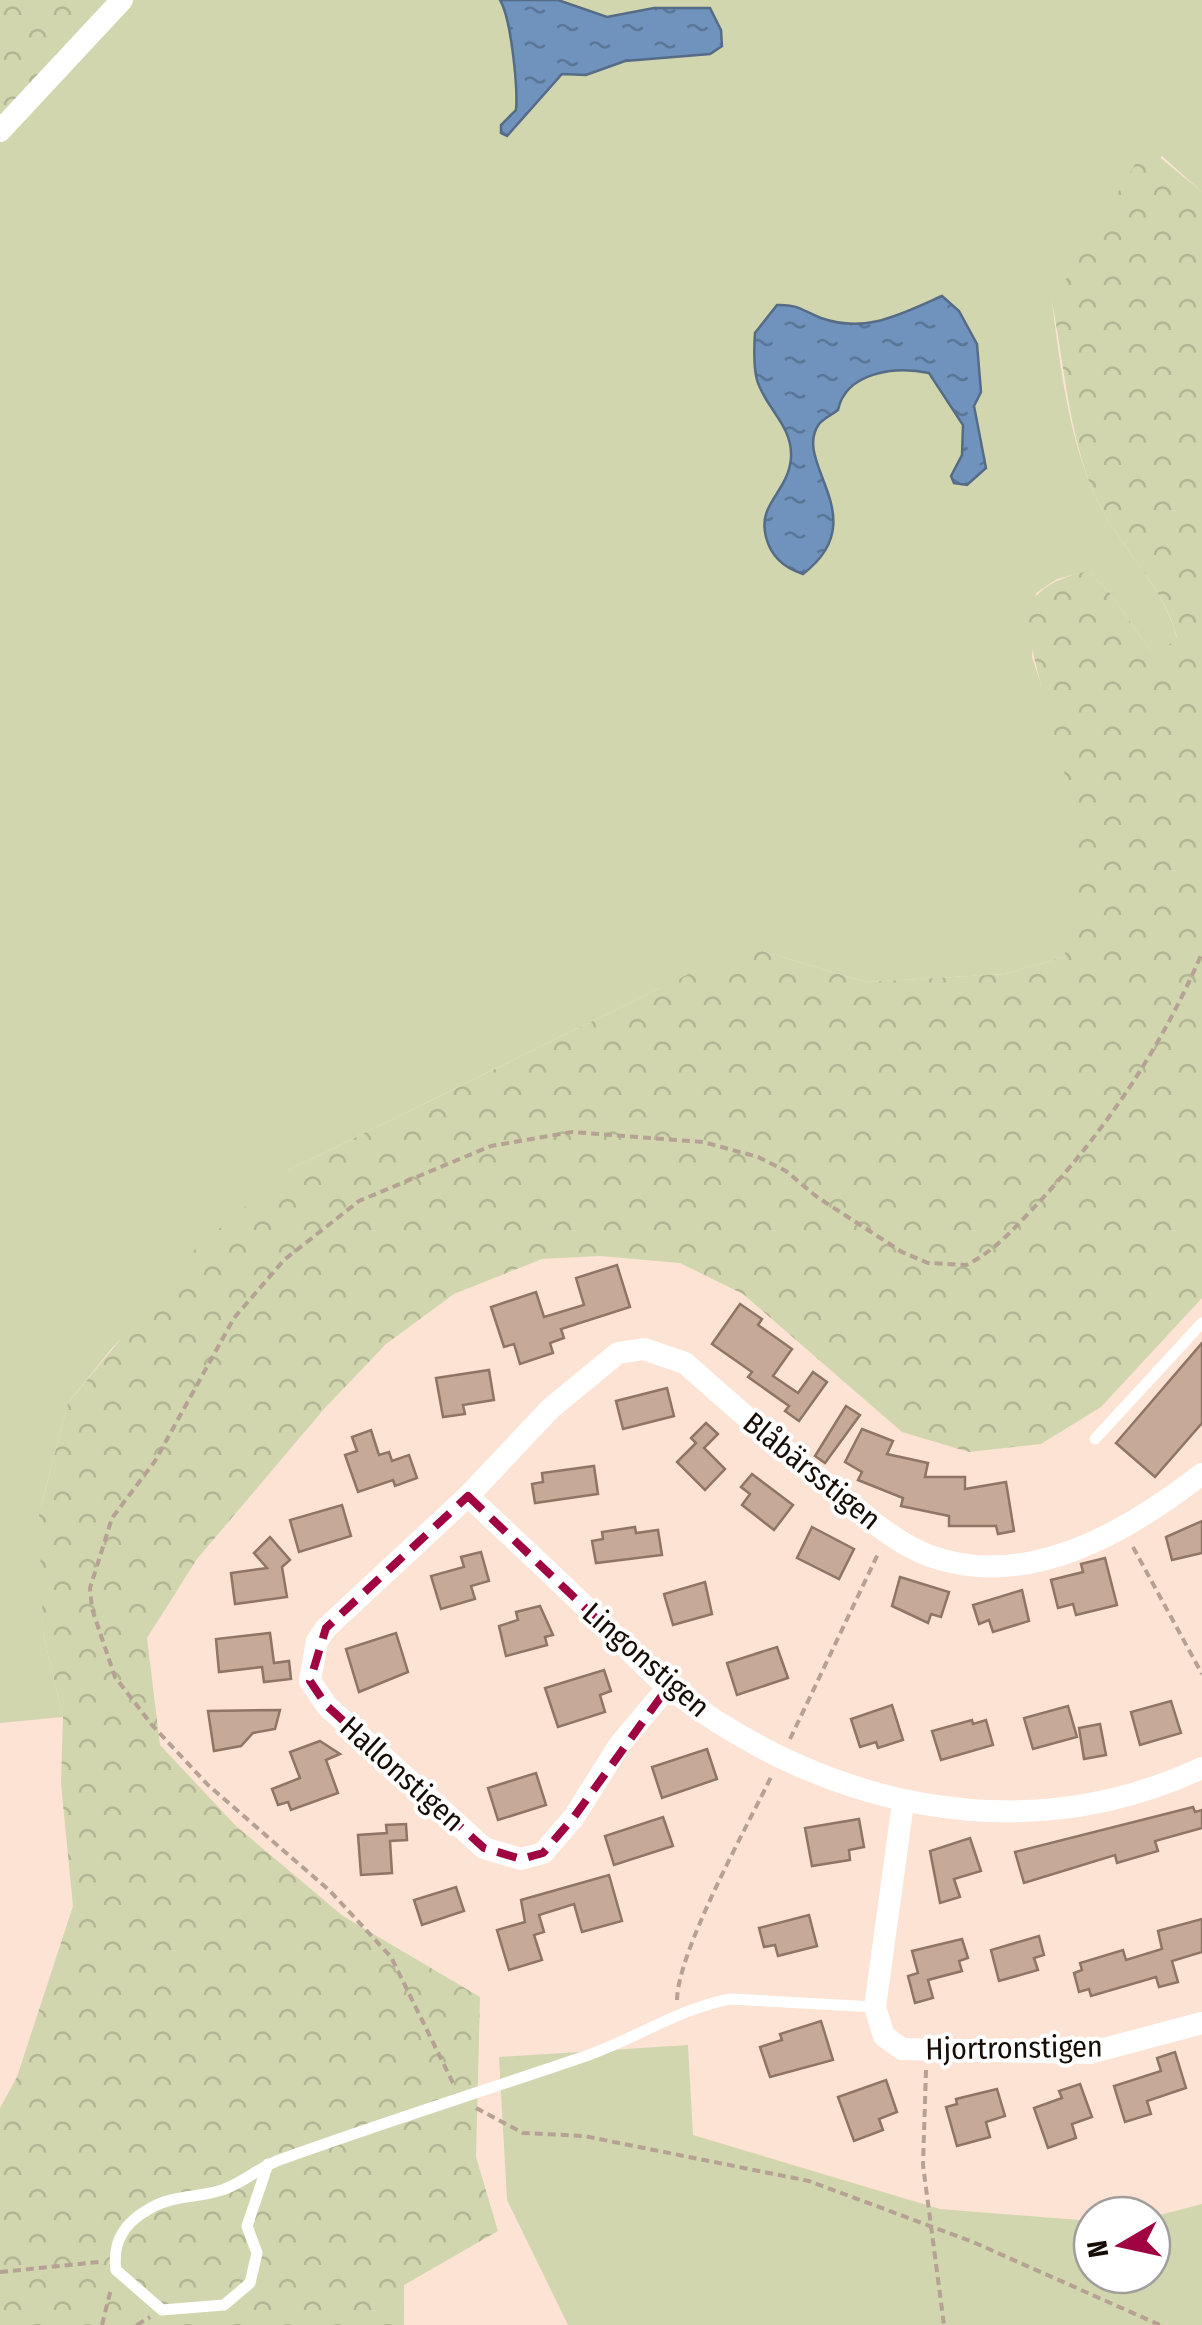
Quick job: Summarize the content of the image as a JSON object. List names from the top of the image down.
{
  "streets": {
    "street": [
      "Blåbärsstigen",
      "Lingonstigen",
      "Hallonstigen",
      "Hjortronstigen"
    ]
  },
  "crossings": [
    ["Blåbärsstigen", "Lingonstigen"],
    ["Blåbärsstigen", "Hallonstigen"],
    ["Lingonstigen", "Hallonstigen"]
  ],
  "north": "left"
}
